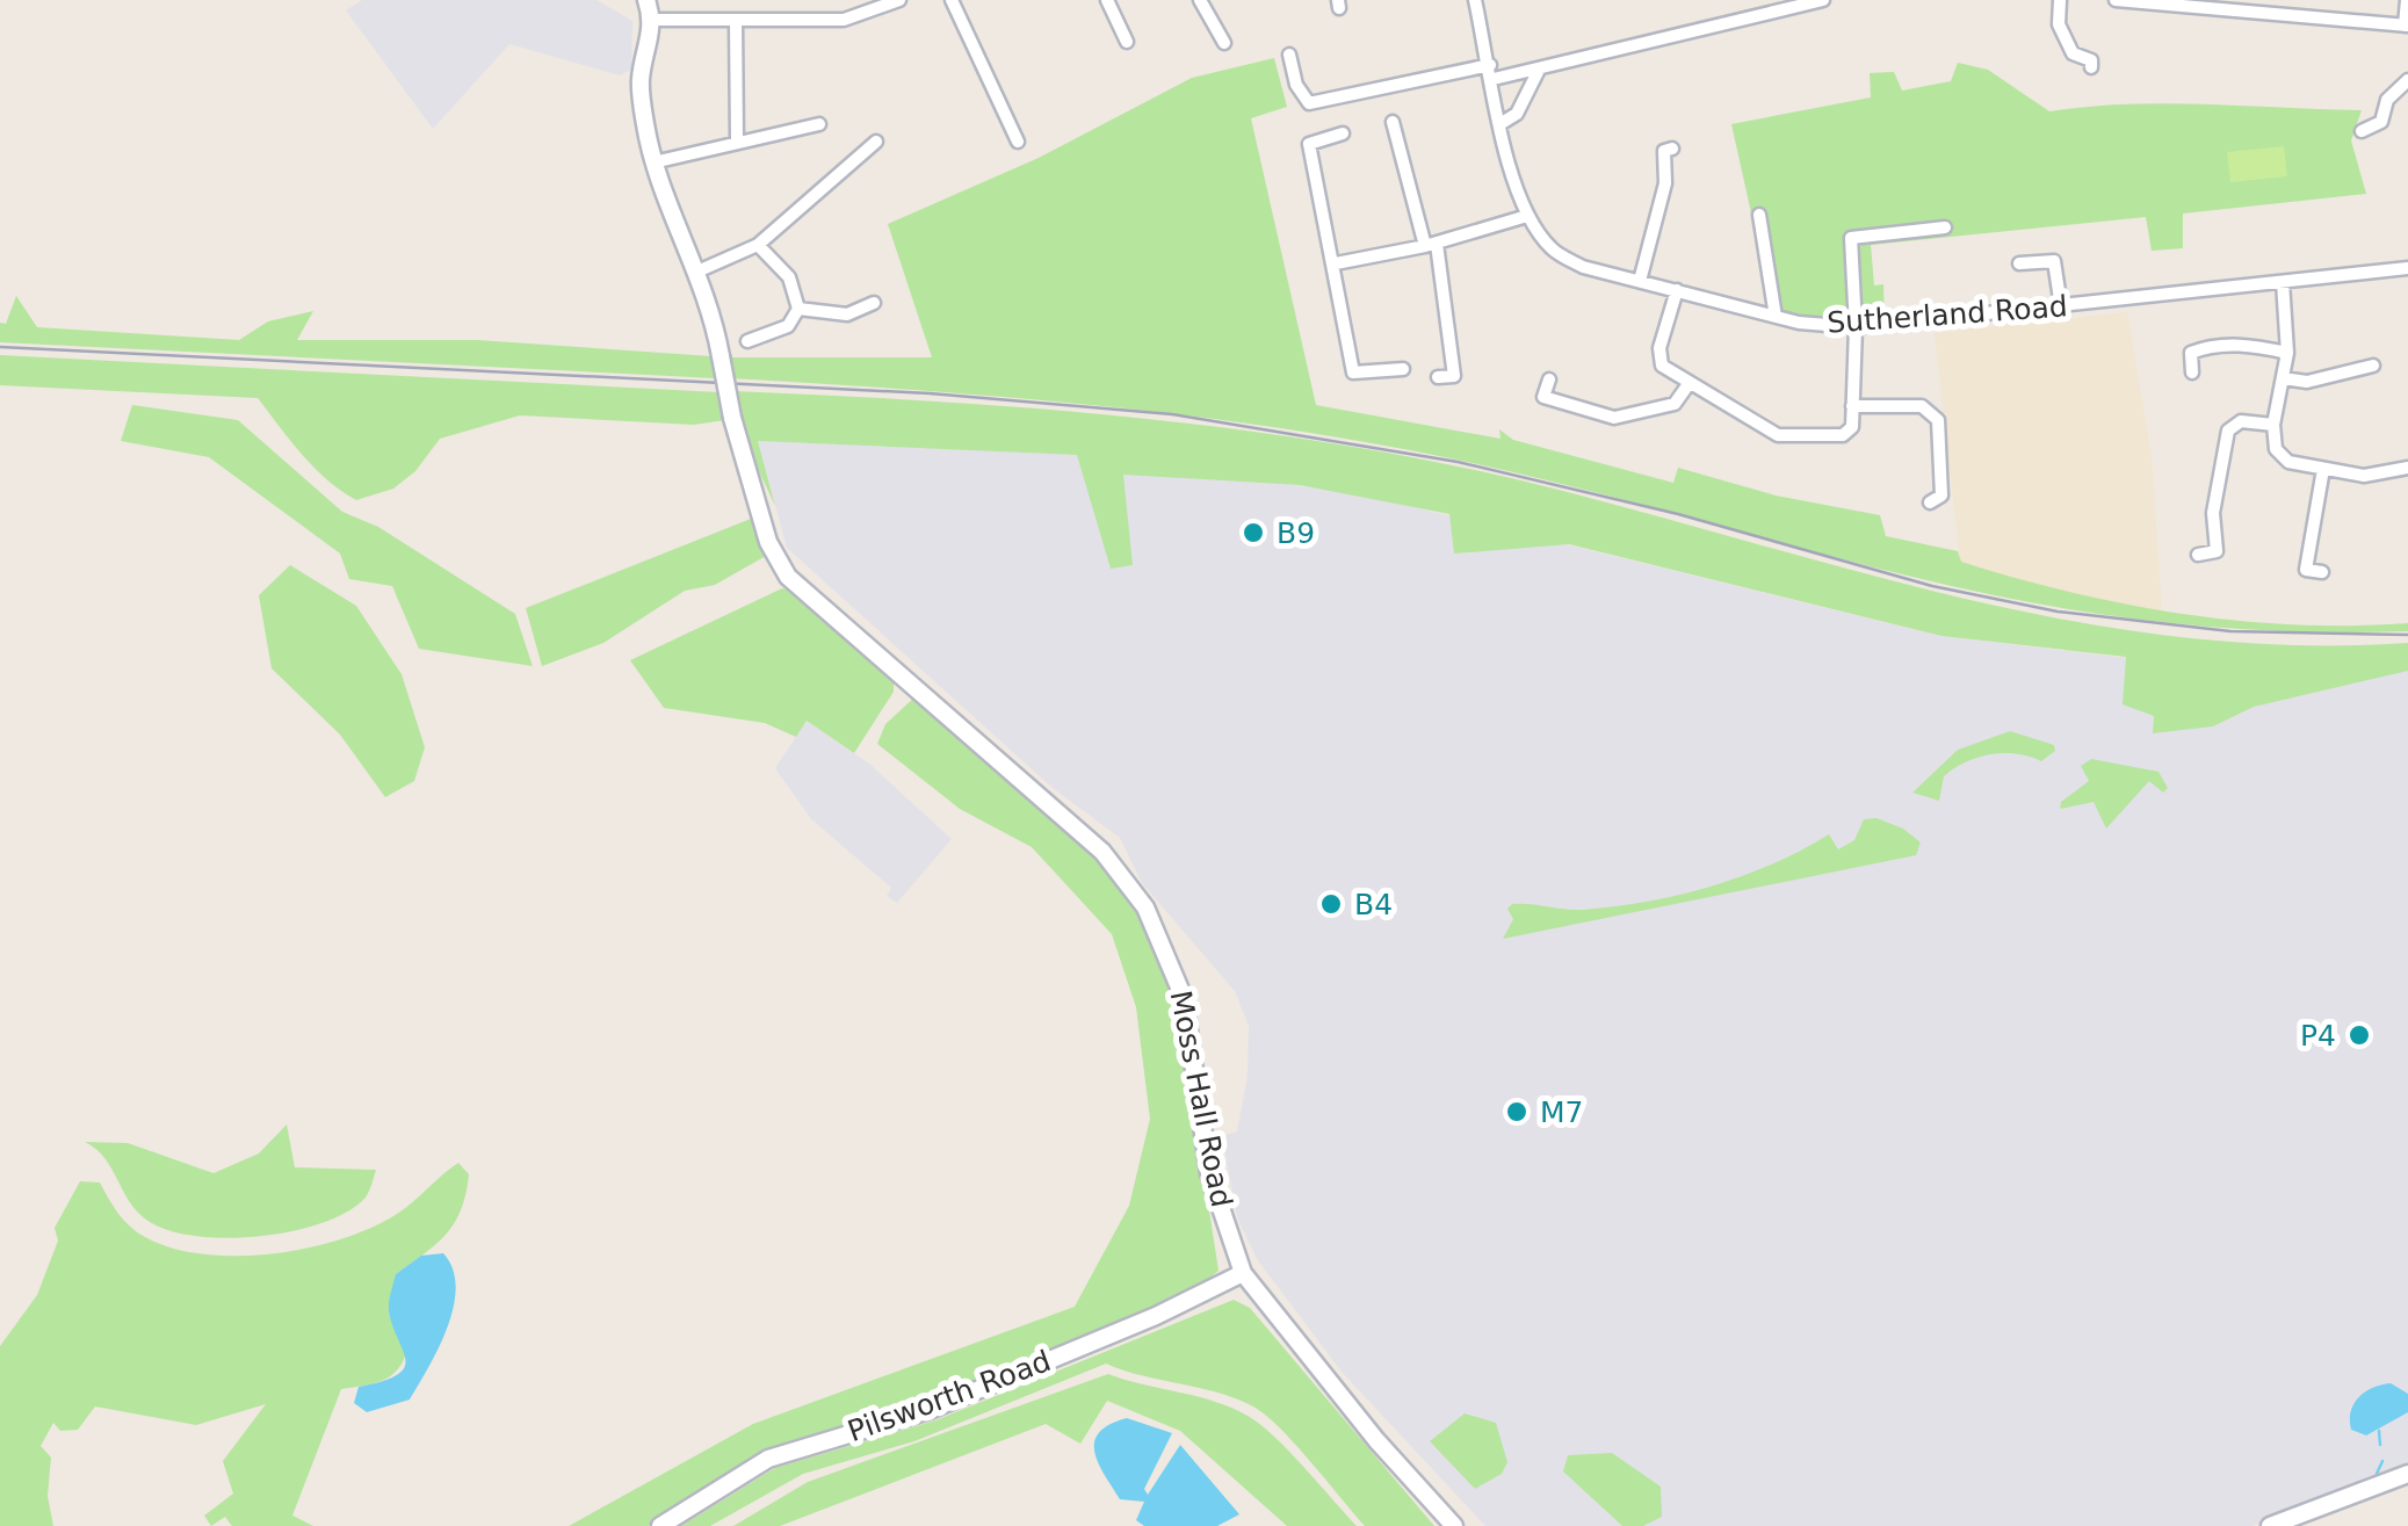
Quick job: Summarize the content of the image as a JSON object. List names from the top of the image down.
{
  "streets": {
    "street": ["Sutherland Road", "Moss Hall Road", "Pilsworth Road"]
  },
  "crossings": [
    ["Moss Hall Road", "Pilsworth Road"]
  ],
  "places": [
    "B9",
    "B4",
    "P4",
    "M7"
  ]
}
